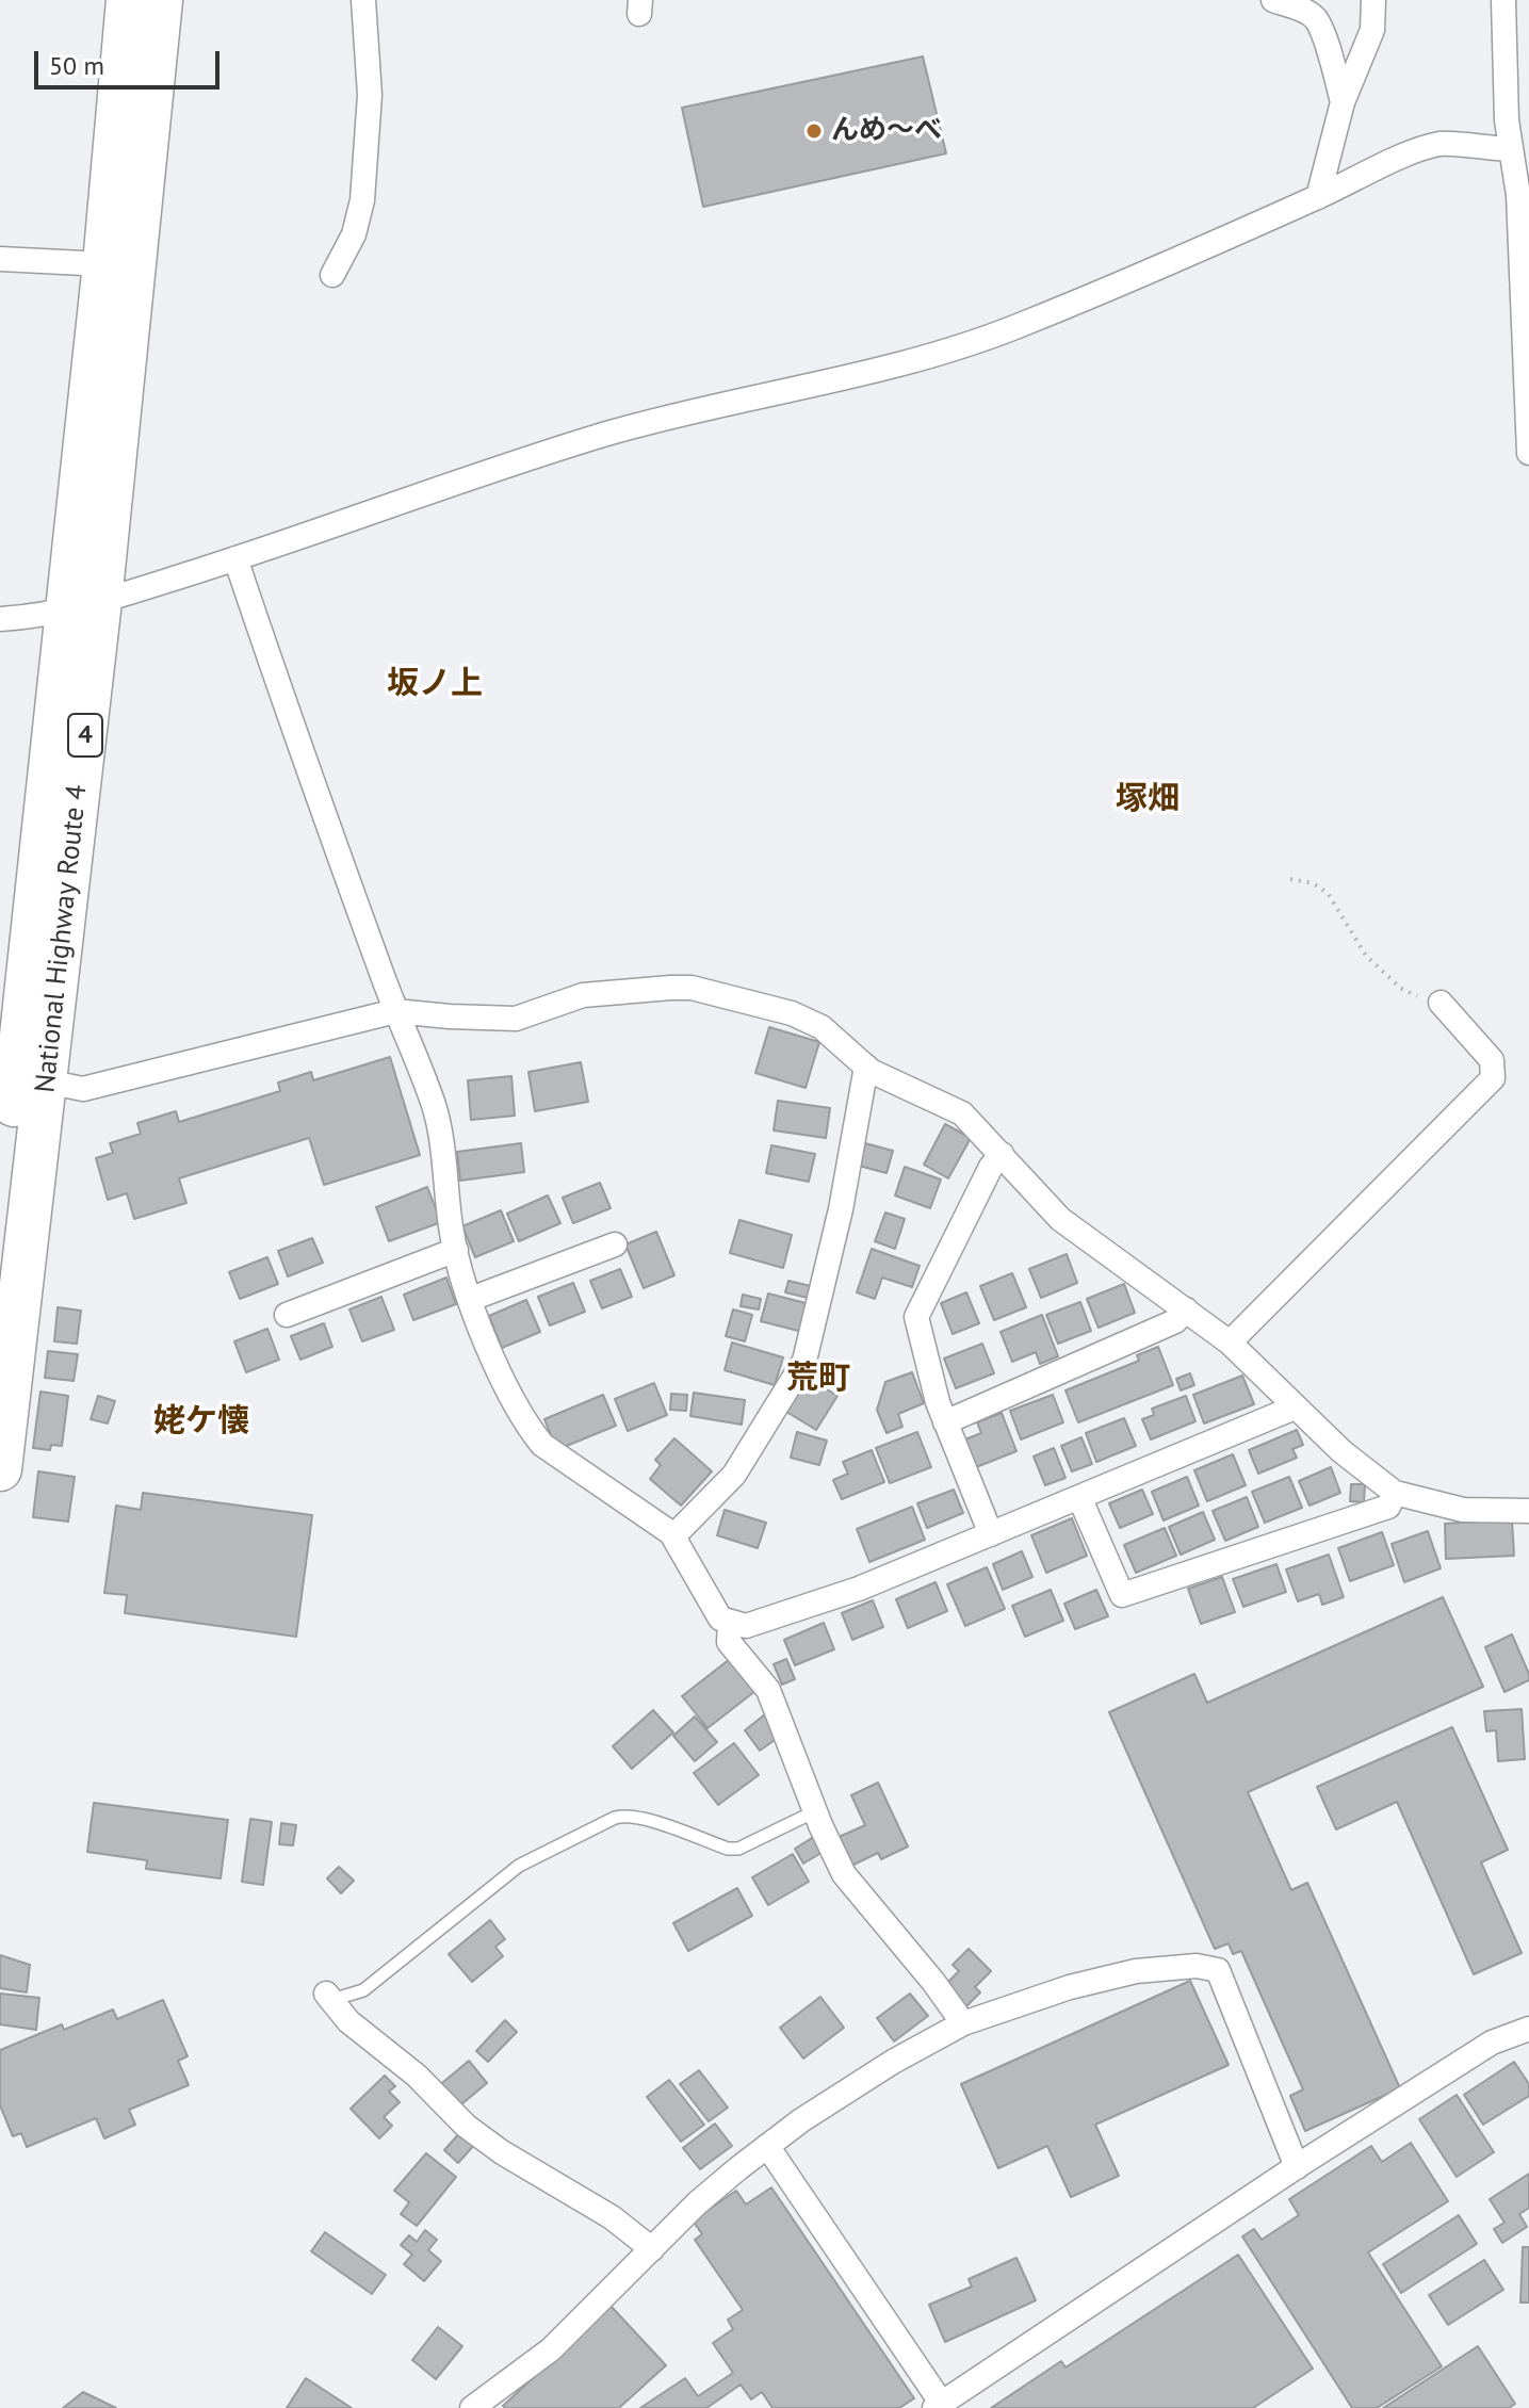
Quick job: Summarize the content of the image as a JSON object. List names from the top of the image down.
{
  "streets": {
    "highway": ["4", "National Highway Route 4"]
  },
  "districts": [
    "坂ノ上",
    "塚畑",
    "荒町",
    "姥ケ懐"
  ],
  "places": ["んめ～べ"],
  "scale_bar": "50 m"
}
